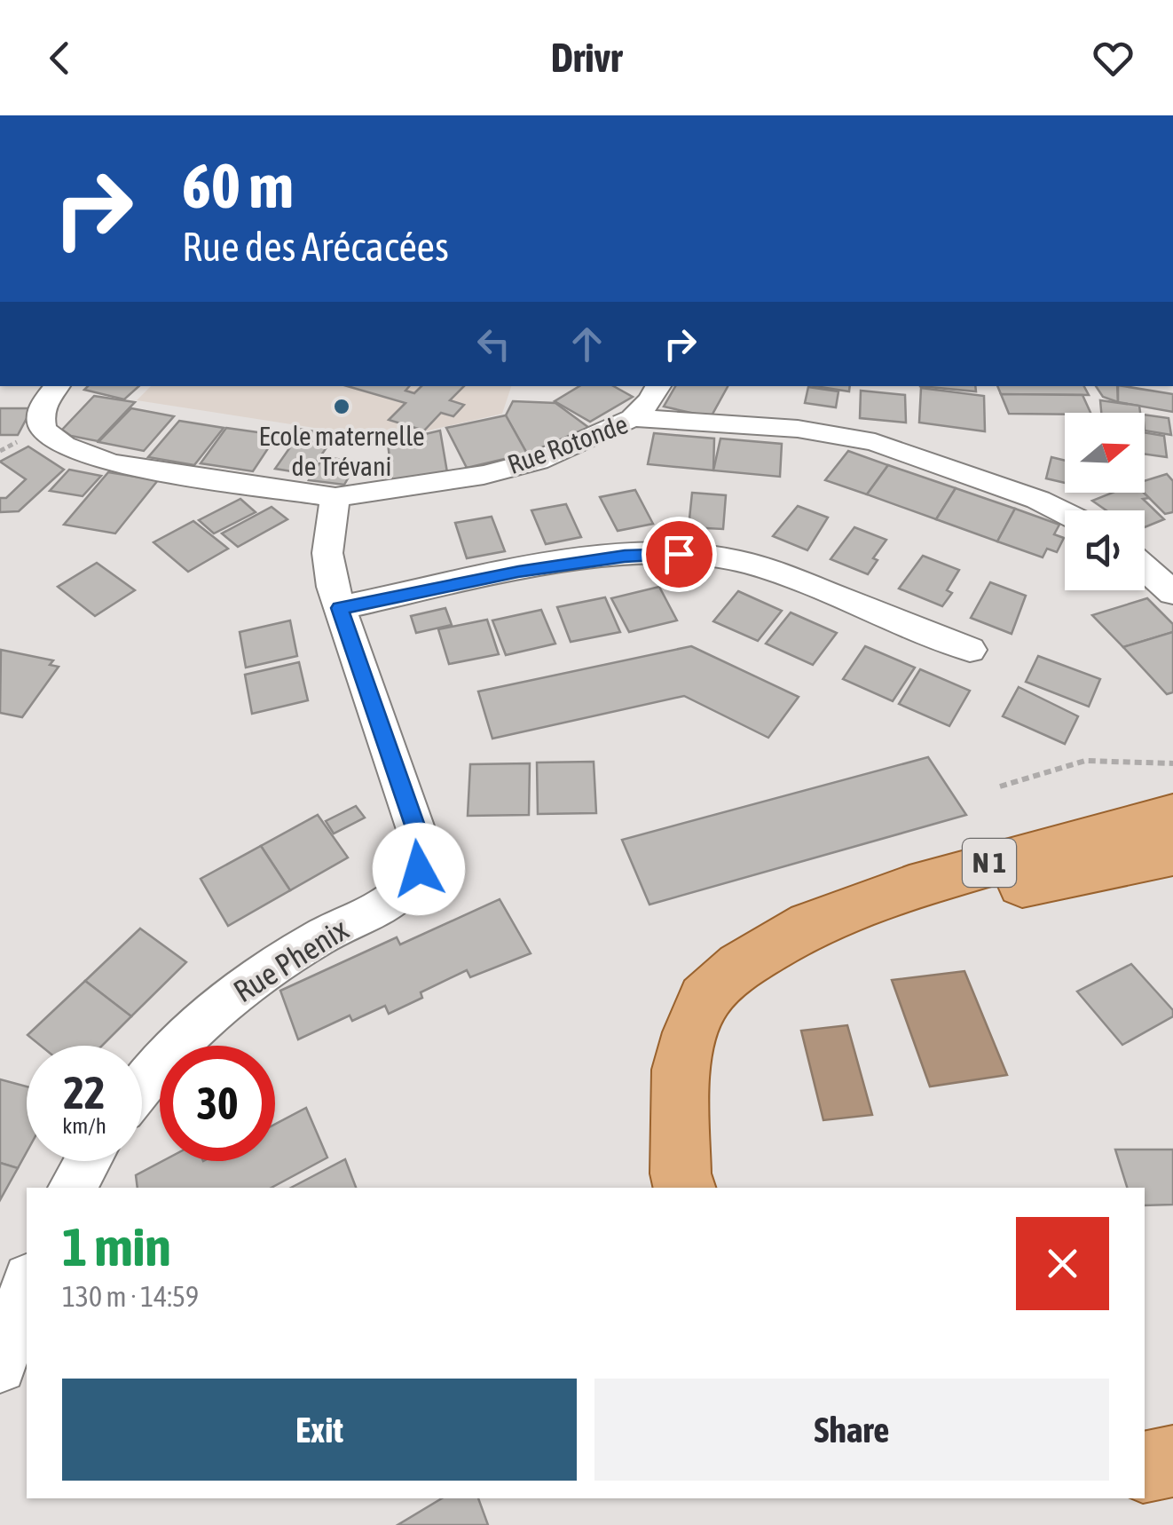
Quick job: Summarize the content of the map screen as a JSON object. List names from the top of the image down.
{
  "streets": {
    "main road": ["N 1"],
    "street": ["Rue Rotonde", "Rue Phenix"]
  },
  "crossings": [
    ["Rue Rotonde", "Rue Phenix"]
  ],
  "places": ["Ecole maternelle de Trévani"],
  "north": "right",
  "page": {
    "header": "Drivr",
    "turn": ["60 m", "Rue des Arécacées"],
    "speed": "22 km/h",
    "limit": "30",
    "heading": ["1 min", "130 m · 14:59"],
    "buttons": ["Exit", "Share"]
  }
}
